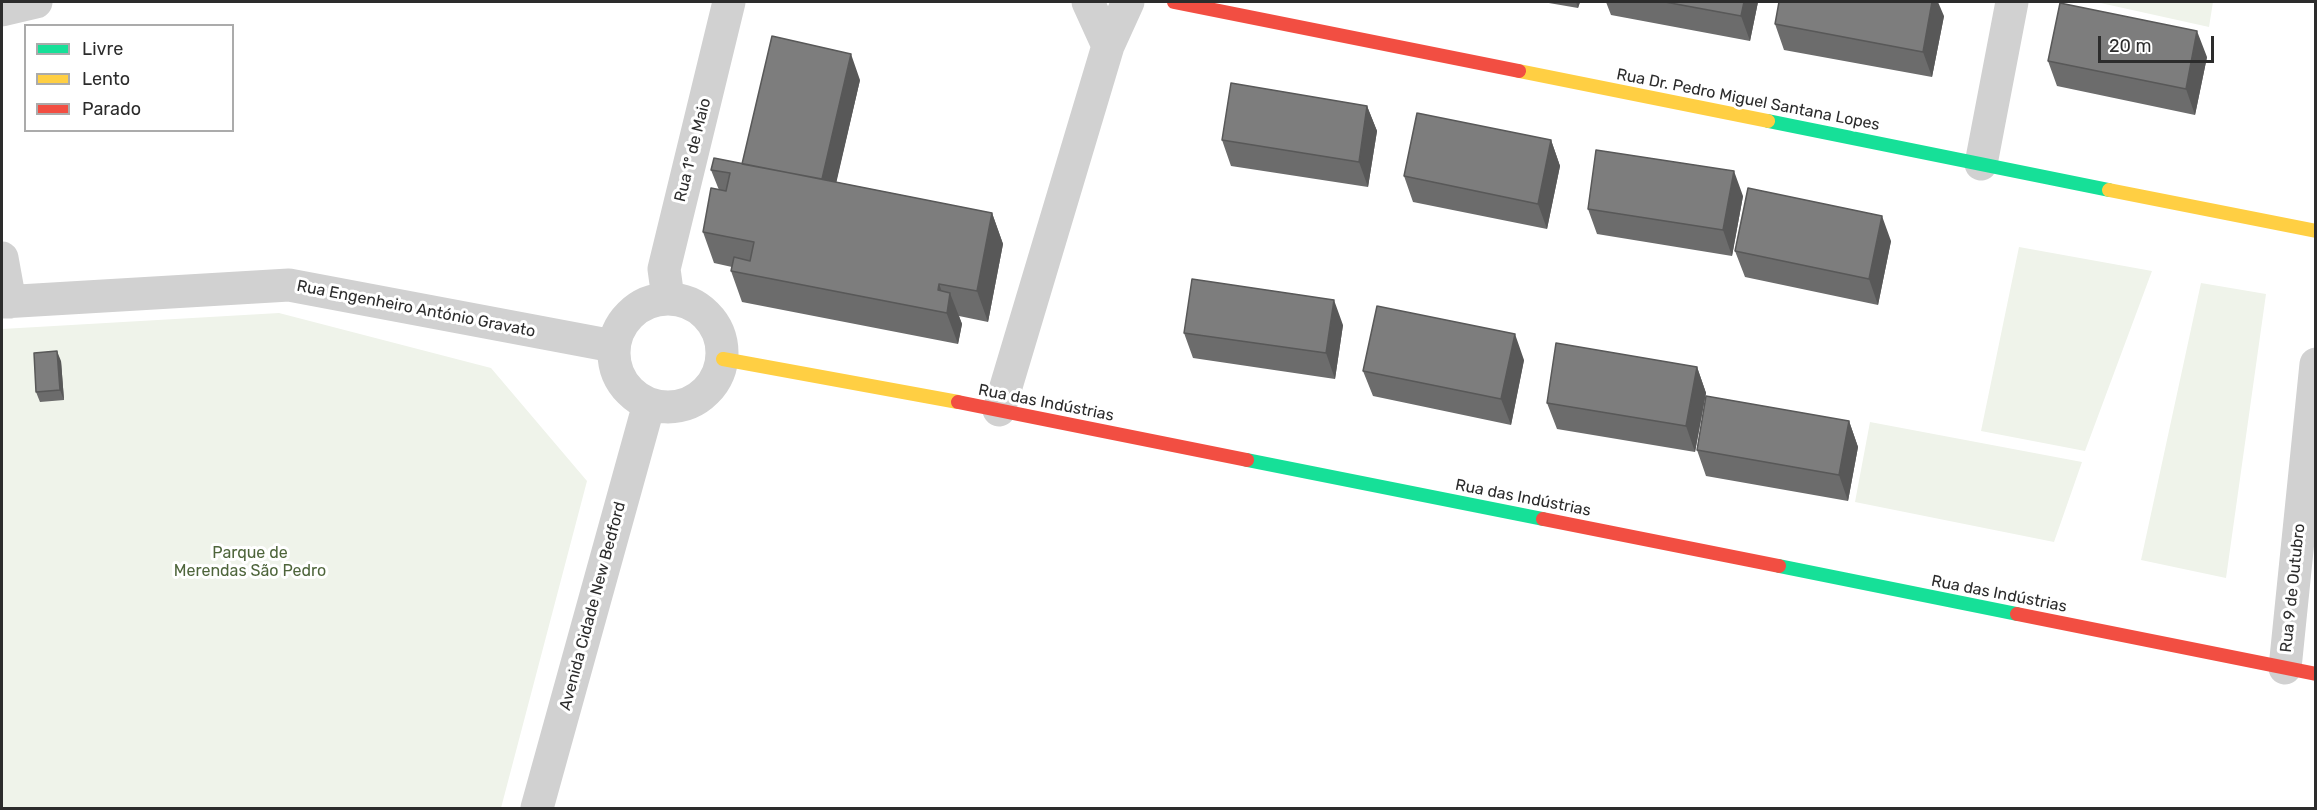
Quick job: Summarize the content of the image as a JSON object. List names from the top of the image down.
{
  "streets": {
    "street": [
      "Rua Dr. Pedro Miguel Santana Lopes",
      "Rua 1º de Maio",
      "Rua Engenheiro António Gravato",
      "Rua das Indústrias",
      "Rua 9 de Outubro",
      "Avenida Cidade New Bedford"
    ]
  },
  "crossings": [
    ["Rua 1º de Maio", "Rua Engenheiro António Gravato"],
    ["Rua 1º de Maio", "Rua das Indústrias"],
    ["Rua 1º de Maio", "Avenida Cidade New Bedford"],
    ["Rua Engenheiro António Gravato", "Rua das Indústrias"],
    ["Rua Engenheiro António Gravato", "Avenida Cidade New Bedford"],
    ["Rua das Indústrias", "Rua 9 de Outubro"],
    ["Rua das Indústrias", "Avenida Cidade New Bedford"]
  ],
  "parks": ["Parque de Merendas São Pedro"],
  "legend": ["Livre", "Lento", "Parado"],
  "scale_bar": "20 m"
}
